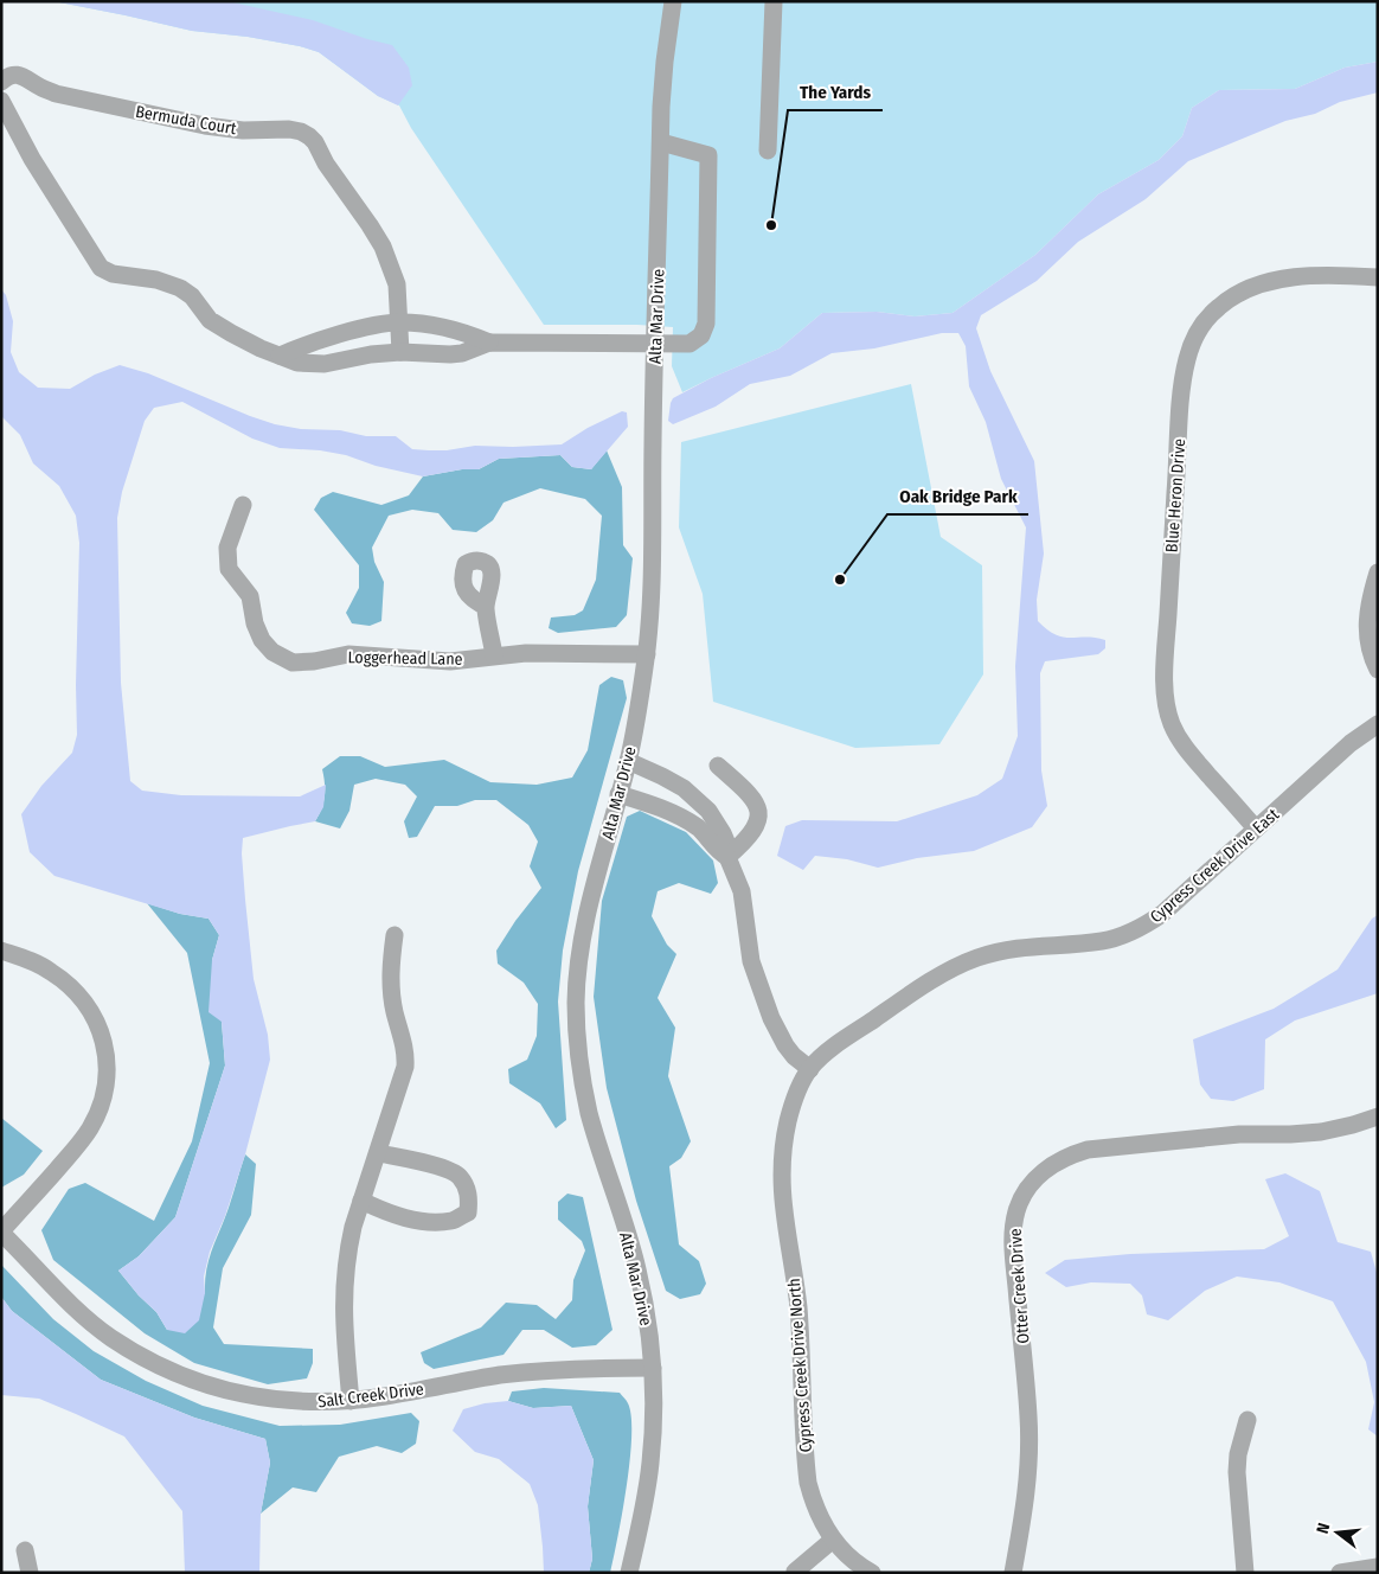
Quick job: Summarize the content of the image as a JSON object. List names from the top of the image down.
{
  "streets": {
    "street": [
      "Bermuda Court",
      "Alta Mar Drive",
      "Blue Heron Drive",
      "Loggerhead Lane",
      "Cypress Creek Drive East",
      "Otter Creek Drive",
      "Cypress Creek Drive North",
      "Salt Creek Drive"
    ]
  },
  "crossings": [
    ["Alta Mar Drive", "Loggerhead Lane"],
    ["Alta Mar Drive", "Salt Creek Drive"],
    ["Blue Heron Drive", "Cypress Creek Drive East"],
    ["Cypress Creek Drive East", "Cypress Creek Drive North"]
  ],
  "places": ["The Yards", "Oak Bridge Park"],
  "north": "left"
}
